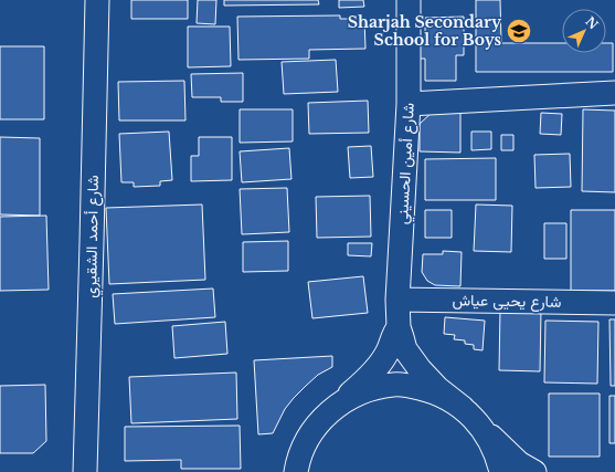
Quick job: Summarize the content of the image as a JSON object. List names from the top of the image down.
{
  "streets": {
    "street": ["شارع أمين الحسيني", "شارع أحمد الشقيري", "شارع يحيى عياش"]
  },
  "crossings": [
    ["شارع أمين الحسيني", "شارع يحيى عياش"]
  ],
  "places": {
    "school or university": ["Sharjah Secondary School for Boys"]
  },
  "north": "top right"
}
